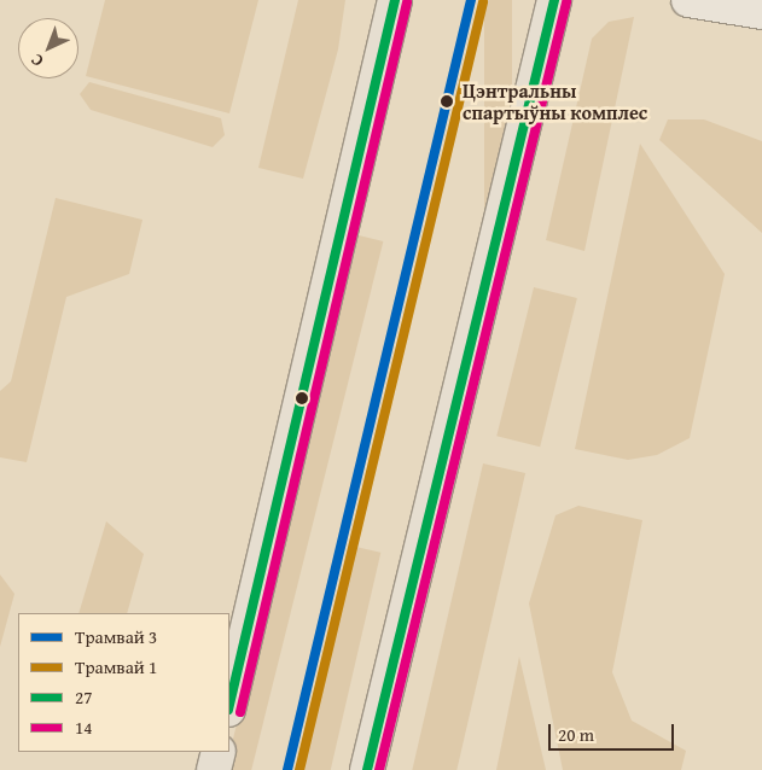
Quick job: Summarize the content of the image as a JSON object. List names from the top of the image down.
{
  "places": ["Цэнтральны спартыўны комплес"],
  "lines": [
    "tram line 3",
    "transit line 27",
    "tram line 1",
    "transit line 14"
  ],
  "legend": [
    "Трамвай 3",
    "Трамвай 1",
    "27",
    "14"
  ],
  "scale_bar": "20 m",
  "north": "bottom left"
}
